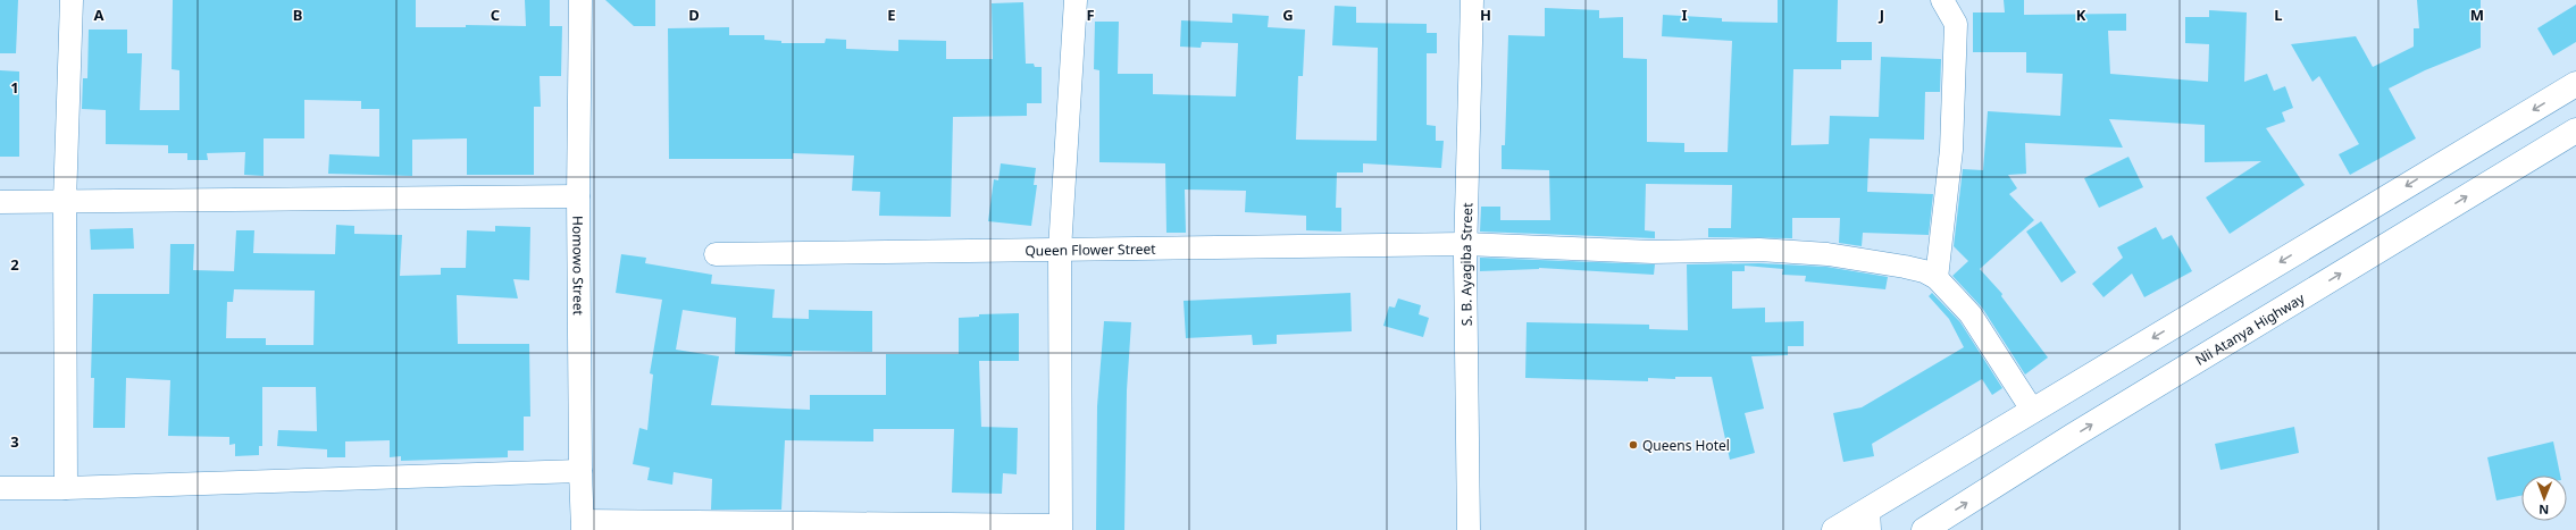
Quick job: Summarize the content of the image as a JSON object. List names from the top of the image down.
{
  "streets": {
    "main road": ["Nii Atanya Highway"],
    "street": ["Queen Flower Street", "S. B. Ayagiba Street", "Homowo Street"]
  },
  "crossings": [
    ["Queen Flower Street", "S. B. Ayagiba Street"]
  ],
  "places": ["Queens Hotel"],
  "north": "bottom",
  "grid": {
    "columns": [
      "A",
      "B",
      "C",
      "D",
      "E",
      "F",
      "G",
      "H",
      "I",
      "J",
      "K",
      "L",
      "M"
    ],
    "rows": ["1", "2", "3"]
  }
}
